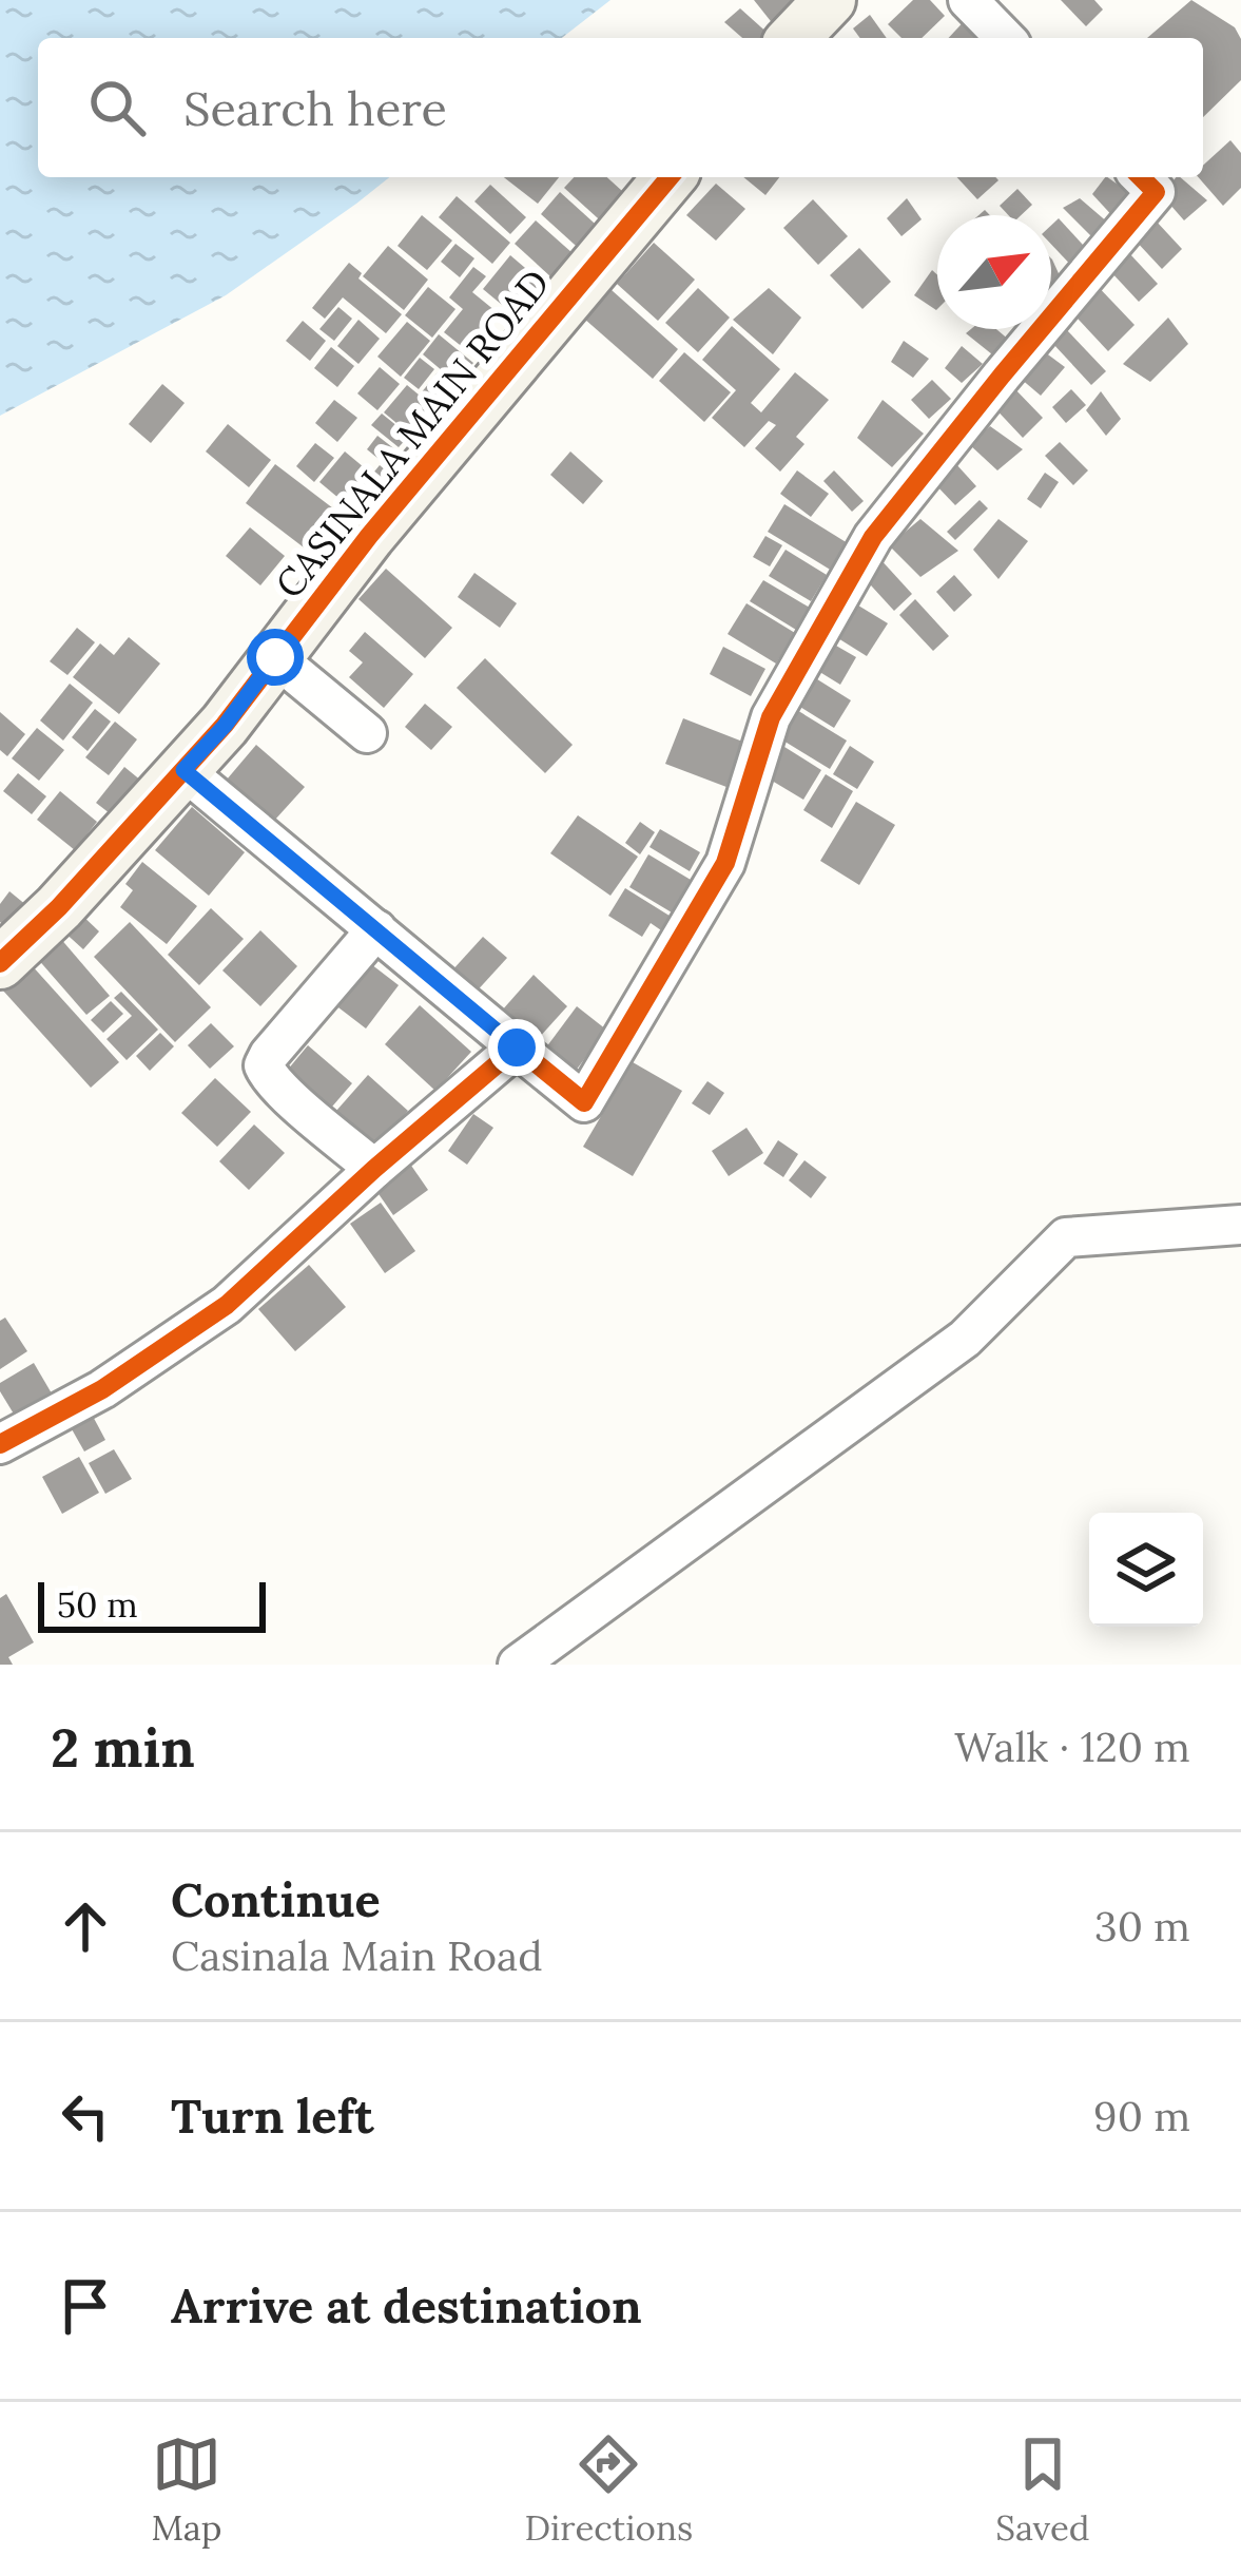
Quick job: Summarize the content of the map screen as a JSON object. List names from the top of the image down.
{
  "streets": {
    "street": ["CASINALA MAIN ROAD"]
  },
  "scale_bar": "50 m",
  "north": "top right",
  "page": {
    "search": "Search here",
    "scale": "50 m",
    "heading": ["2 min", "Walk · 120 m"],
    "list": [
      ["Continue", "Casinala Main Road", "30 m"],
      ["Turn left", "90 m"],
      "Arrive at destination"
    ],
    "nav": ["Map", "Directions", "Saved"]
  }
}
